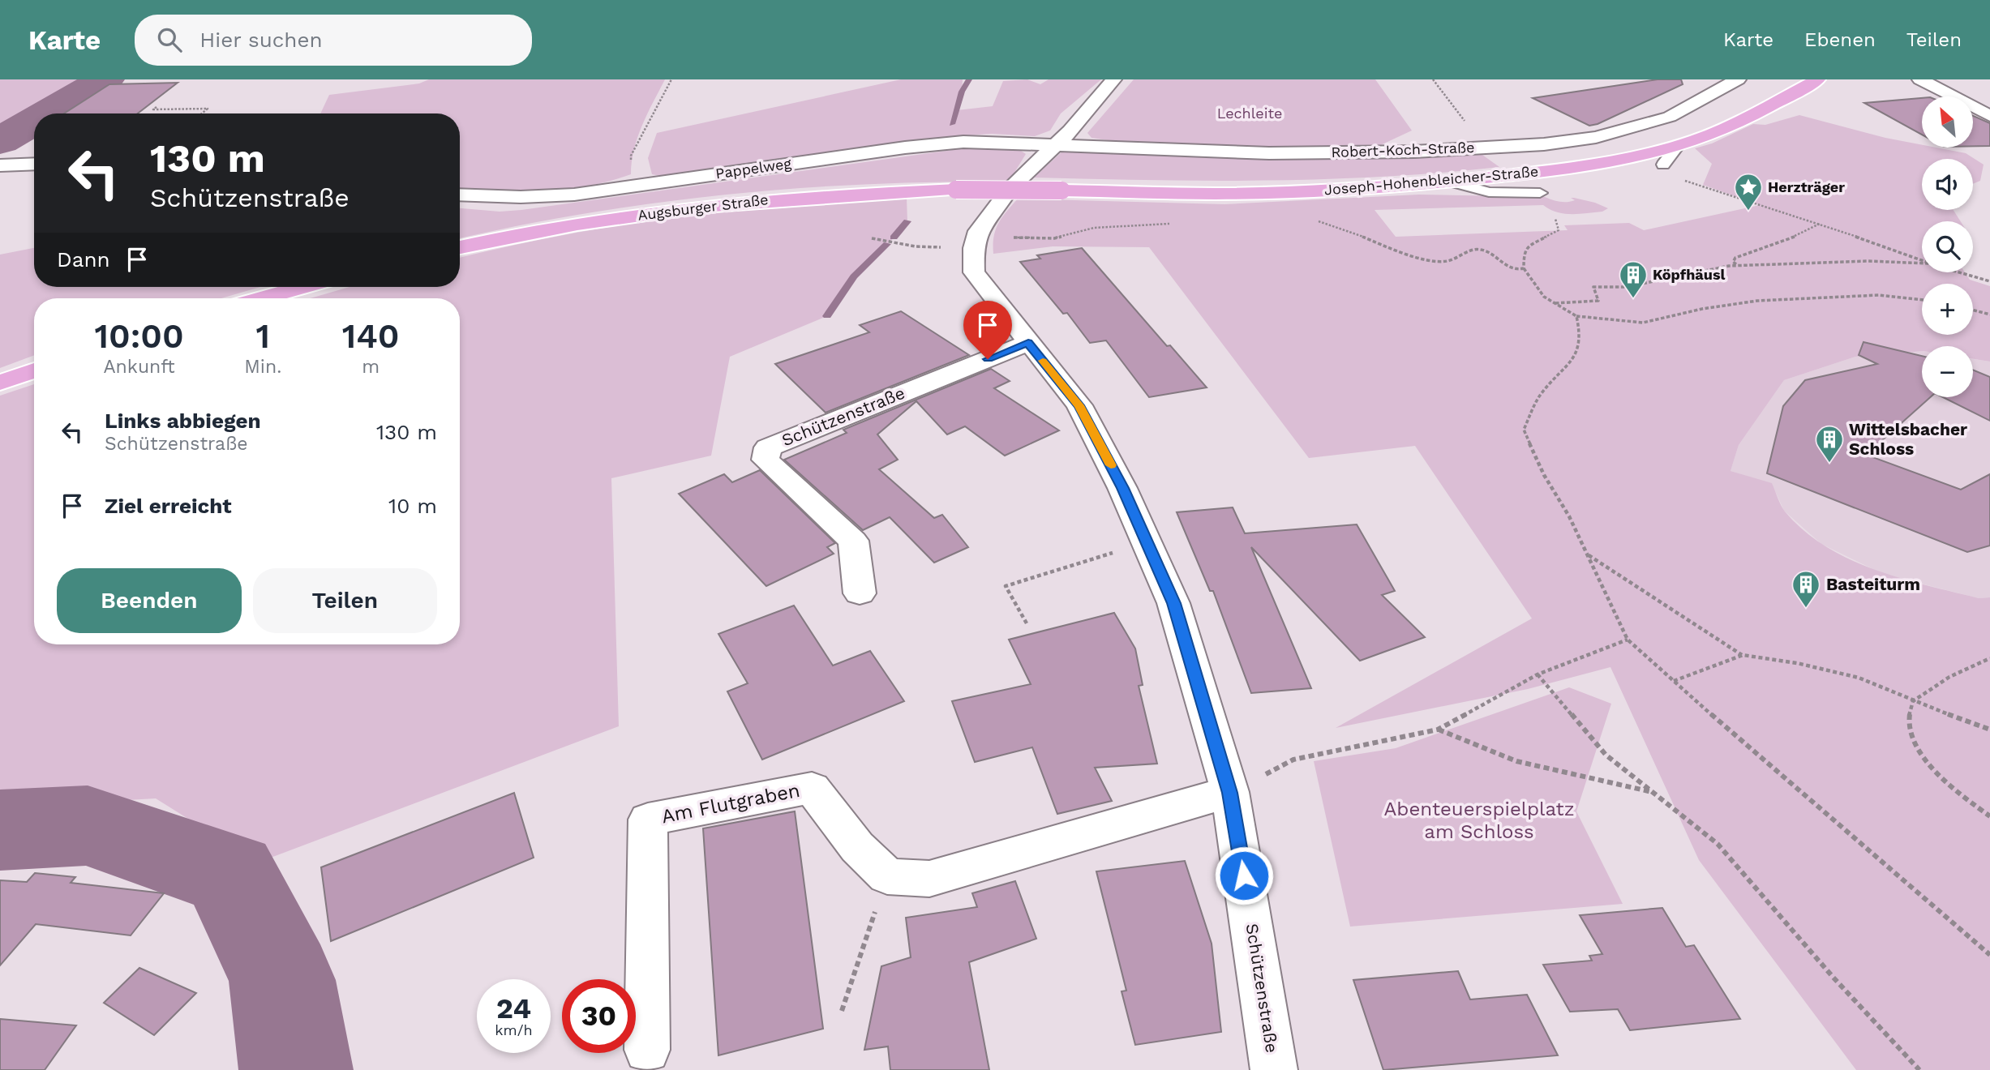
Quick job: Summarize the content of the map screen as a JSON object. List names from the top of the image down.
{
  "streets": {
    "main road": ["Joseph-Hohenbleicher-Straße", "Augsburger Straße"],
    "street": [
      "Robert-Koch-Straße",
      "Pappelweg",
      "Schützenstraße",
      "Am Flutgraben"
    ]
  },
  "crossings": [
    ["Robert-Koch-Straße", "Pappelweg"],
    ["Joseph-Hohenbleicher-Straße", "Augsburger Straße"]
  ],
  "parks": ["Lechleite", "Abenteuerspielplatz am Schloss"],
  "places": {
    "place": ["Herzträger"],
    "building": ["Köpfhäusl", "Wittelsbacher Schloss", "Basteiturm"]
  },
  "north": "top left",
  "page": {
    "header": "Karte",
    "search": "Hier suchen",
    "nav": ["Karte", "Ebenen", "Teilen"],
    "map_buttons": ["+", "−"],
    "turn": ["130 m", "Schützenstraße"],
    "then": "Dann",
    "eta": [
      "10:00",
      "Ankunft",
      "1",
      "Min.",
      "140",
      "m"
    ],
    "list": [
      {
        "name": "Links abbiegen",
        "note": "Schützenstraße",
        "value": "130 m"
      },
      {
        "name": "Ziel erreicht",
        "value": "10 m"
      }
    ],
    "buttons": ["Beenden", "Teilen"],
    "speed": "24 km/h",
    "limit": "30"
  }
}
